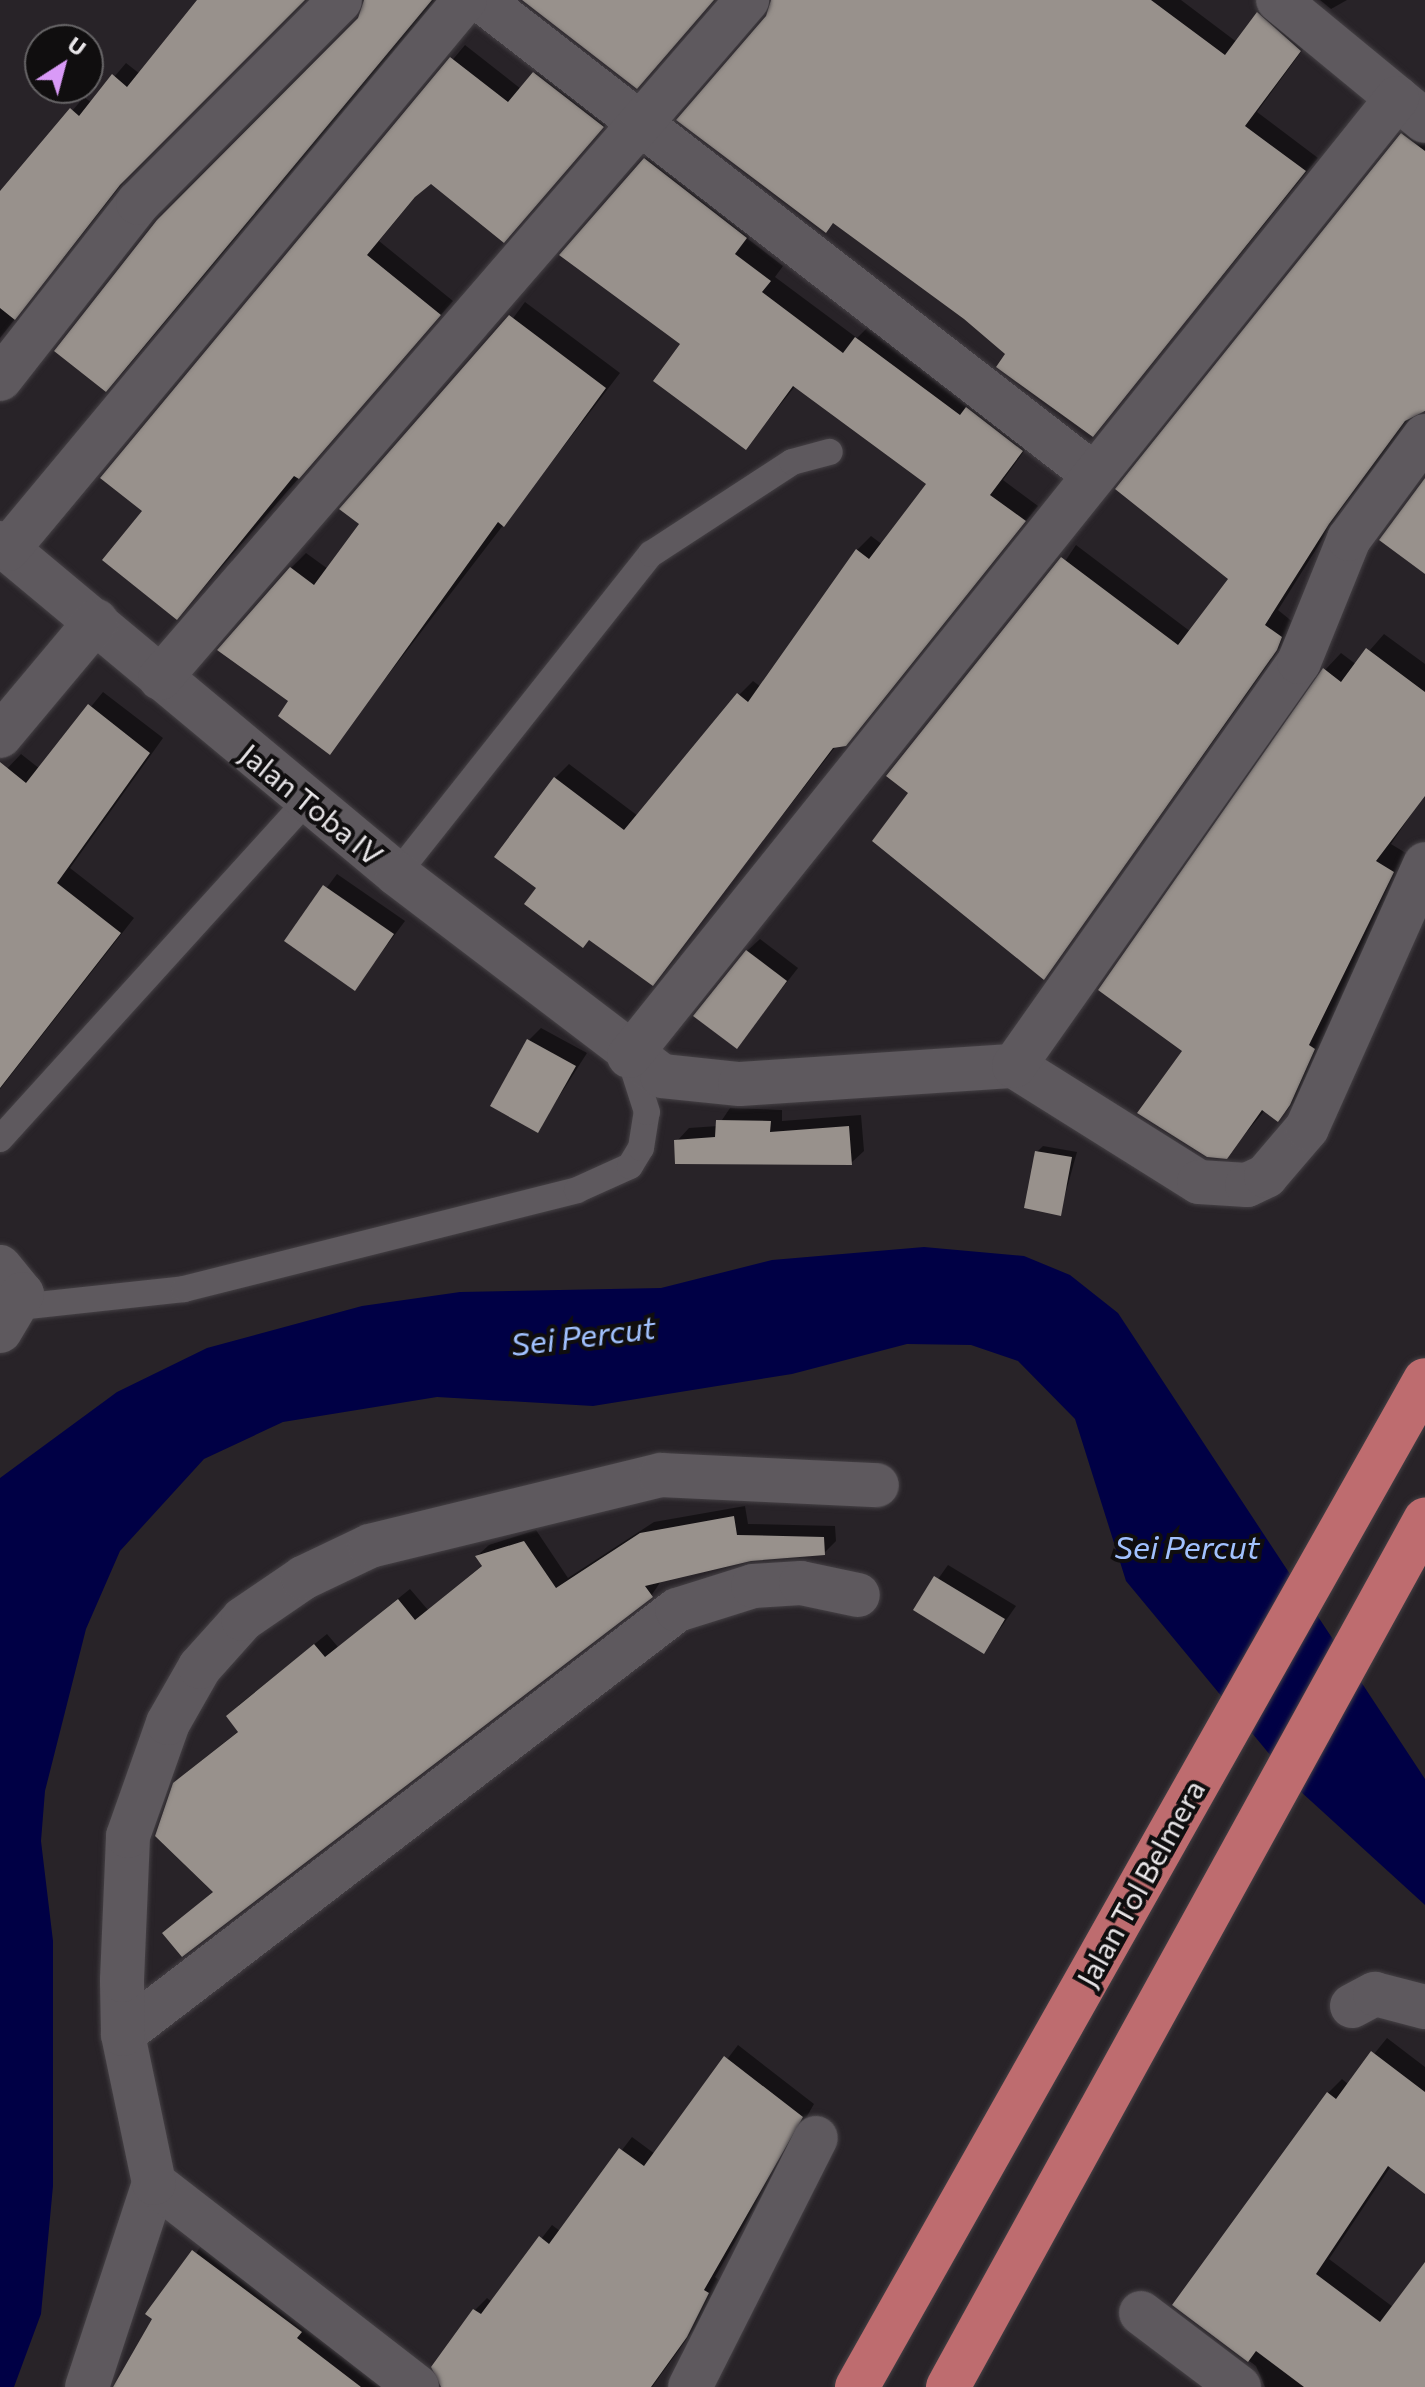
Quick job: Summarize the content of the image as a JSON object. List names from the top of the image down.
{
  "streets": {
    "highway": ["Jalan Tol Belmera"],
    "street": ["Jalan Toba IV"]
  },
  "water": ["Sei Percut"],
  "north": "top right"
}
